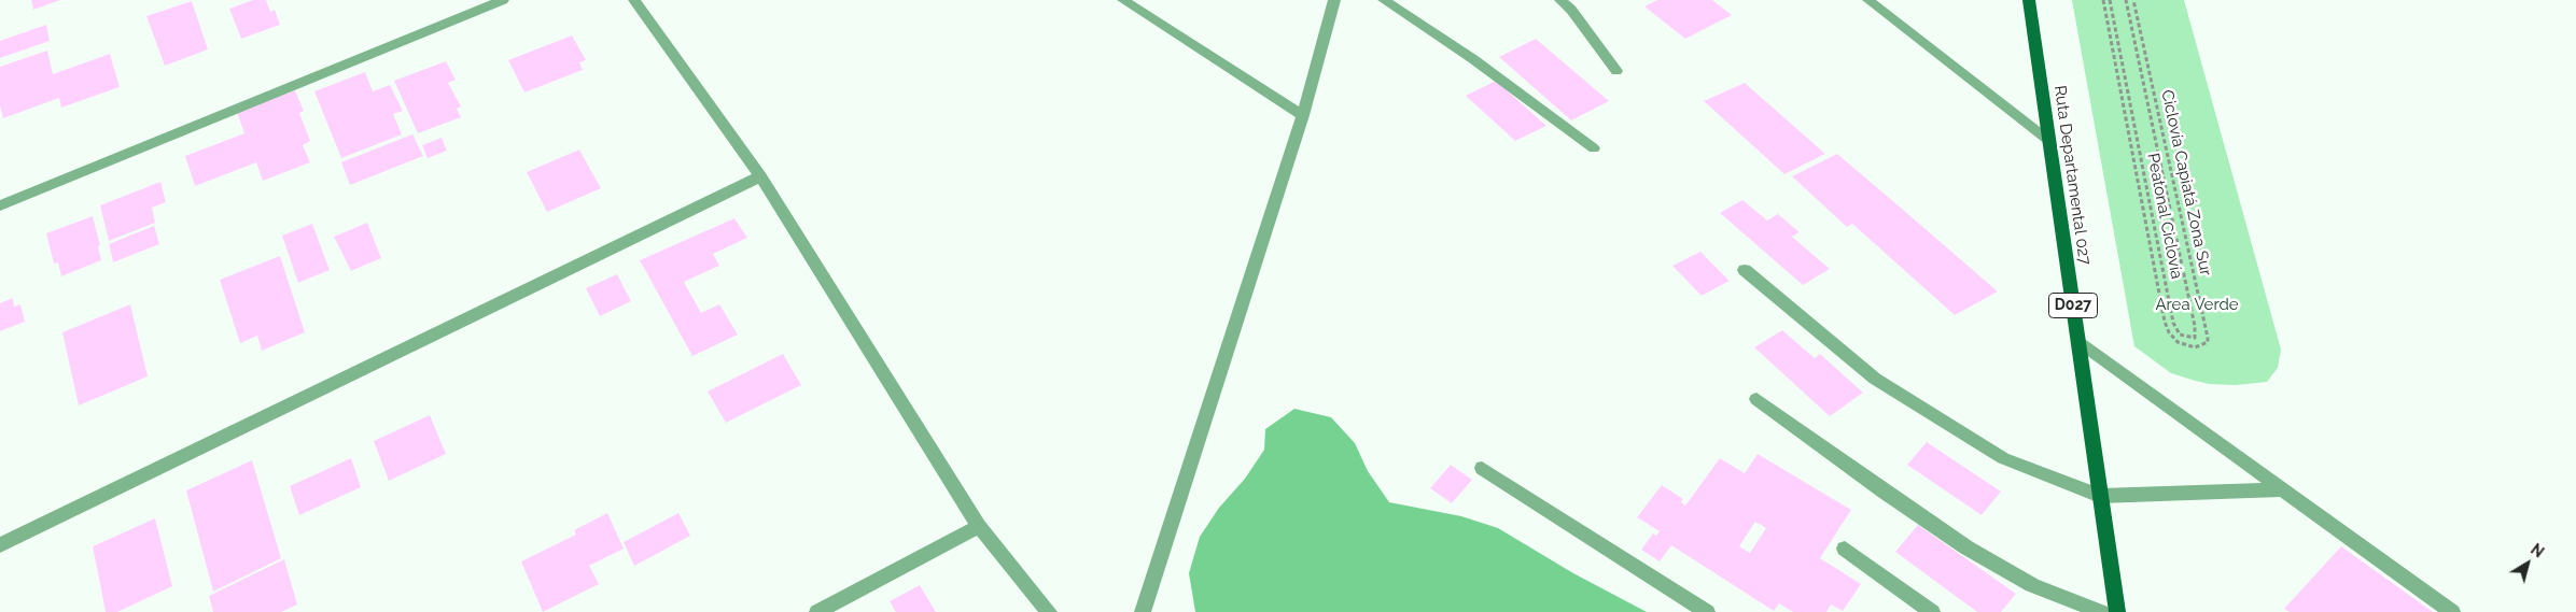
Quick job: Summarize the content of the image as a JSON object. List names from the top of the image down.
{
  "streets": {
    "main road": ["Ruta Departamental 027", "D027"],
    "path": ["Ciclovía Capiatá Zona Sur", "Peatonal Ciclovía"]
  },
  "parks": ["Area Verde"],
  "north": "top right"
}
